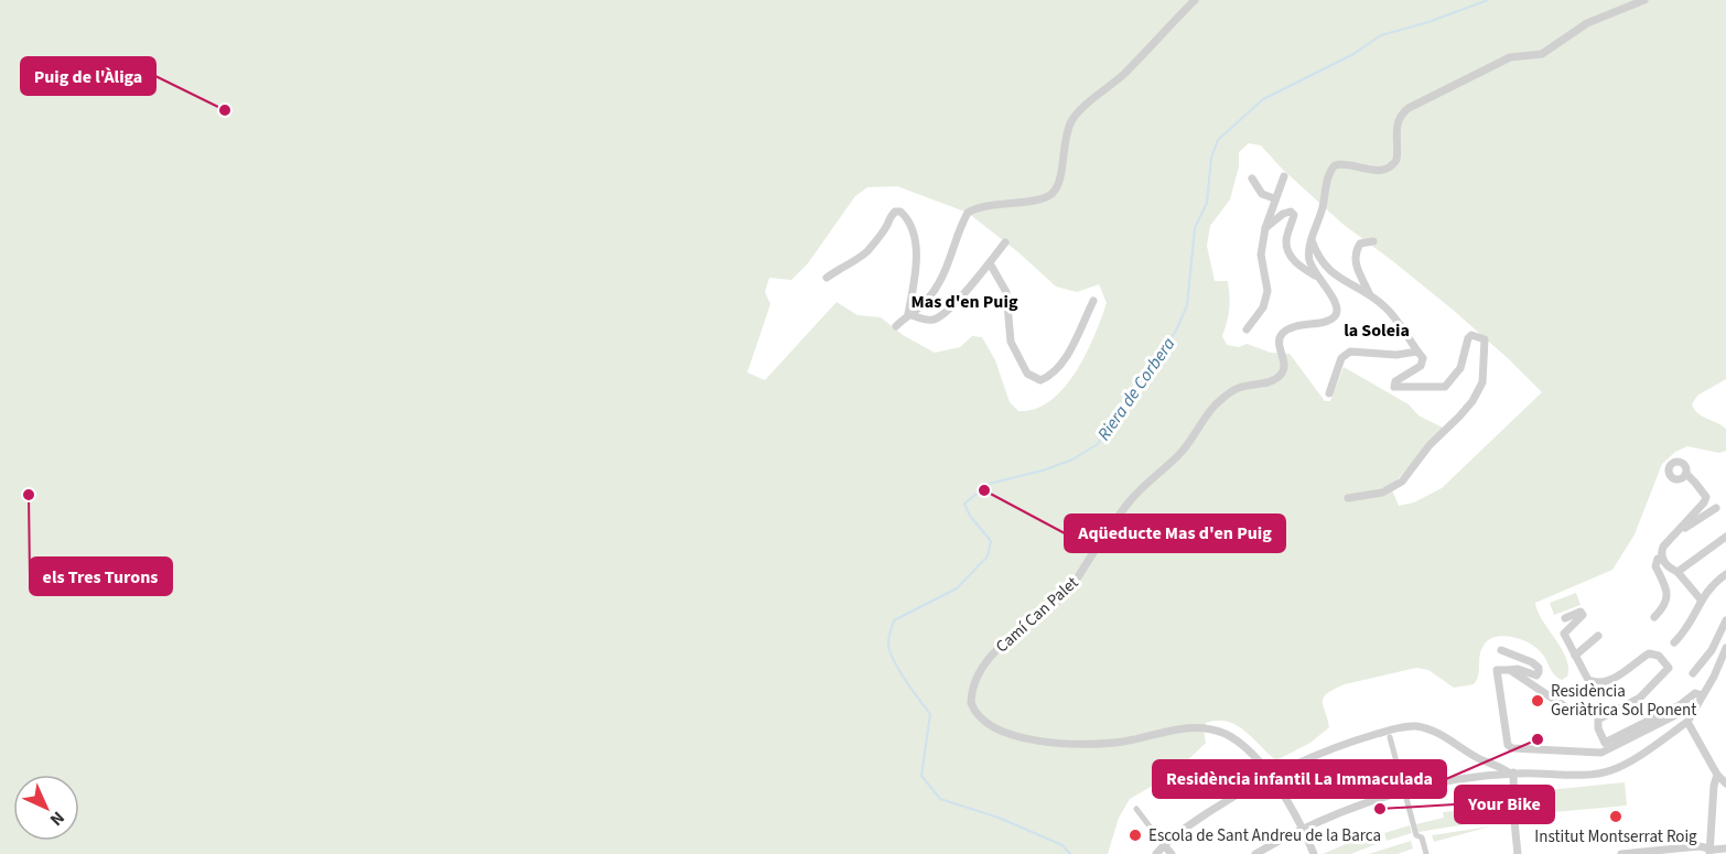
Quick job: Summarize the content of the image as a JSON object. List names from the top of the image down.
{
  "streets": {
    "street": ["Camí Can Palet"]
  },
  "districts": ["Mas d'en Puig", "la Soleia"],
  "water": ["Riera de Corbera"],
  "places": [
    "Puig de l'Àliga",
    "Aqüeducte Mas d'en Puig",
    "els Tres Turons",
    "Residència Geriàtrica Sol Ponent",
    "Residència infantil La Immaculada",
    "Your Bike",
    "Institut Montserrat Roig",
    "Escola de Sant Andreu de la Barca"
  ],
  "north": "bottom right"
}
